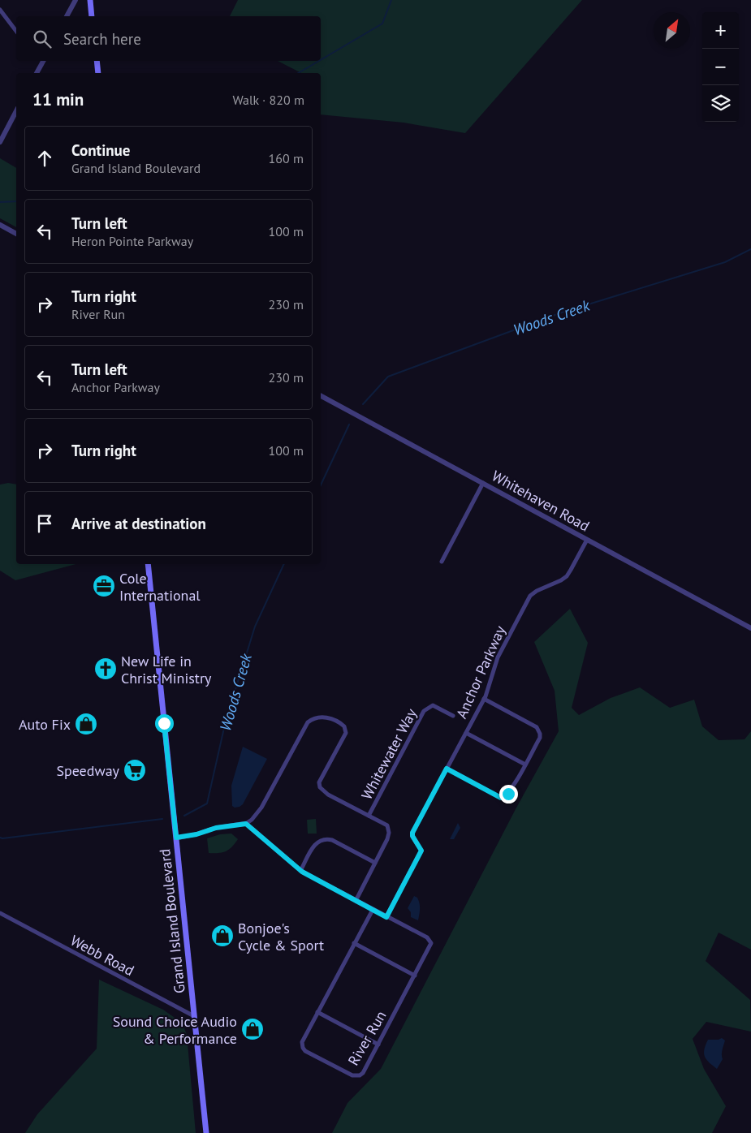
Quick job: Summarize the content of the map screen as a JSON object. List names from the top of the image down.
{
  "streets": {
    "main road": ["Grand Island Boulevard"],
    "street": [
      "Whitehaven Road",
      "Anchor Parkway",
      "Whitewater Way",
      "Webb Road",
      "River Run"
    ]
  },
  "crossings": [
    ["Whitehaven Road", "Anchor Parkway"],
    ["Anchor Parkway", "River Run"],
    ["Grand Island Boulevard", "Webb Road"]
  ],
  "water": ["Woods Creek"],
  "places": {
    "office": ["Cole International"],
    "church": ["New Life in Christ Ministry"],
    "shop": ["Auto Fix", "Bonjoe's Cycle & Sport", "Sound Choice Audio & Performance"],
    "supermarket": ["Speedway"]
  },
  "north": "top right",
  "page": {
    "map_buttons": ["+", "−"],
    "search": "Search here",
    "heading": ["11 min", "Walk · 820 m"],
    "list": [
      ["Continue", "Grand Island Boulevard", "160 m"],
      ["Turn left", "Heron Pointe Parkway", "100 m"],
      ["Turn right", "River Run", "230 m"],
      ["Turn left", "Anchor Parkway", "230 m"],
      ["Turn right", "100 m"],
      "Arrive at destination"
    ]
  }
}
